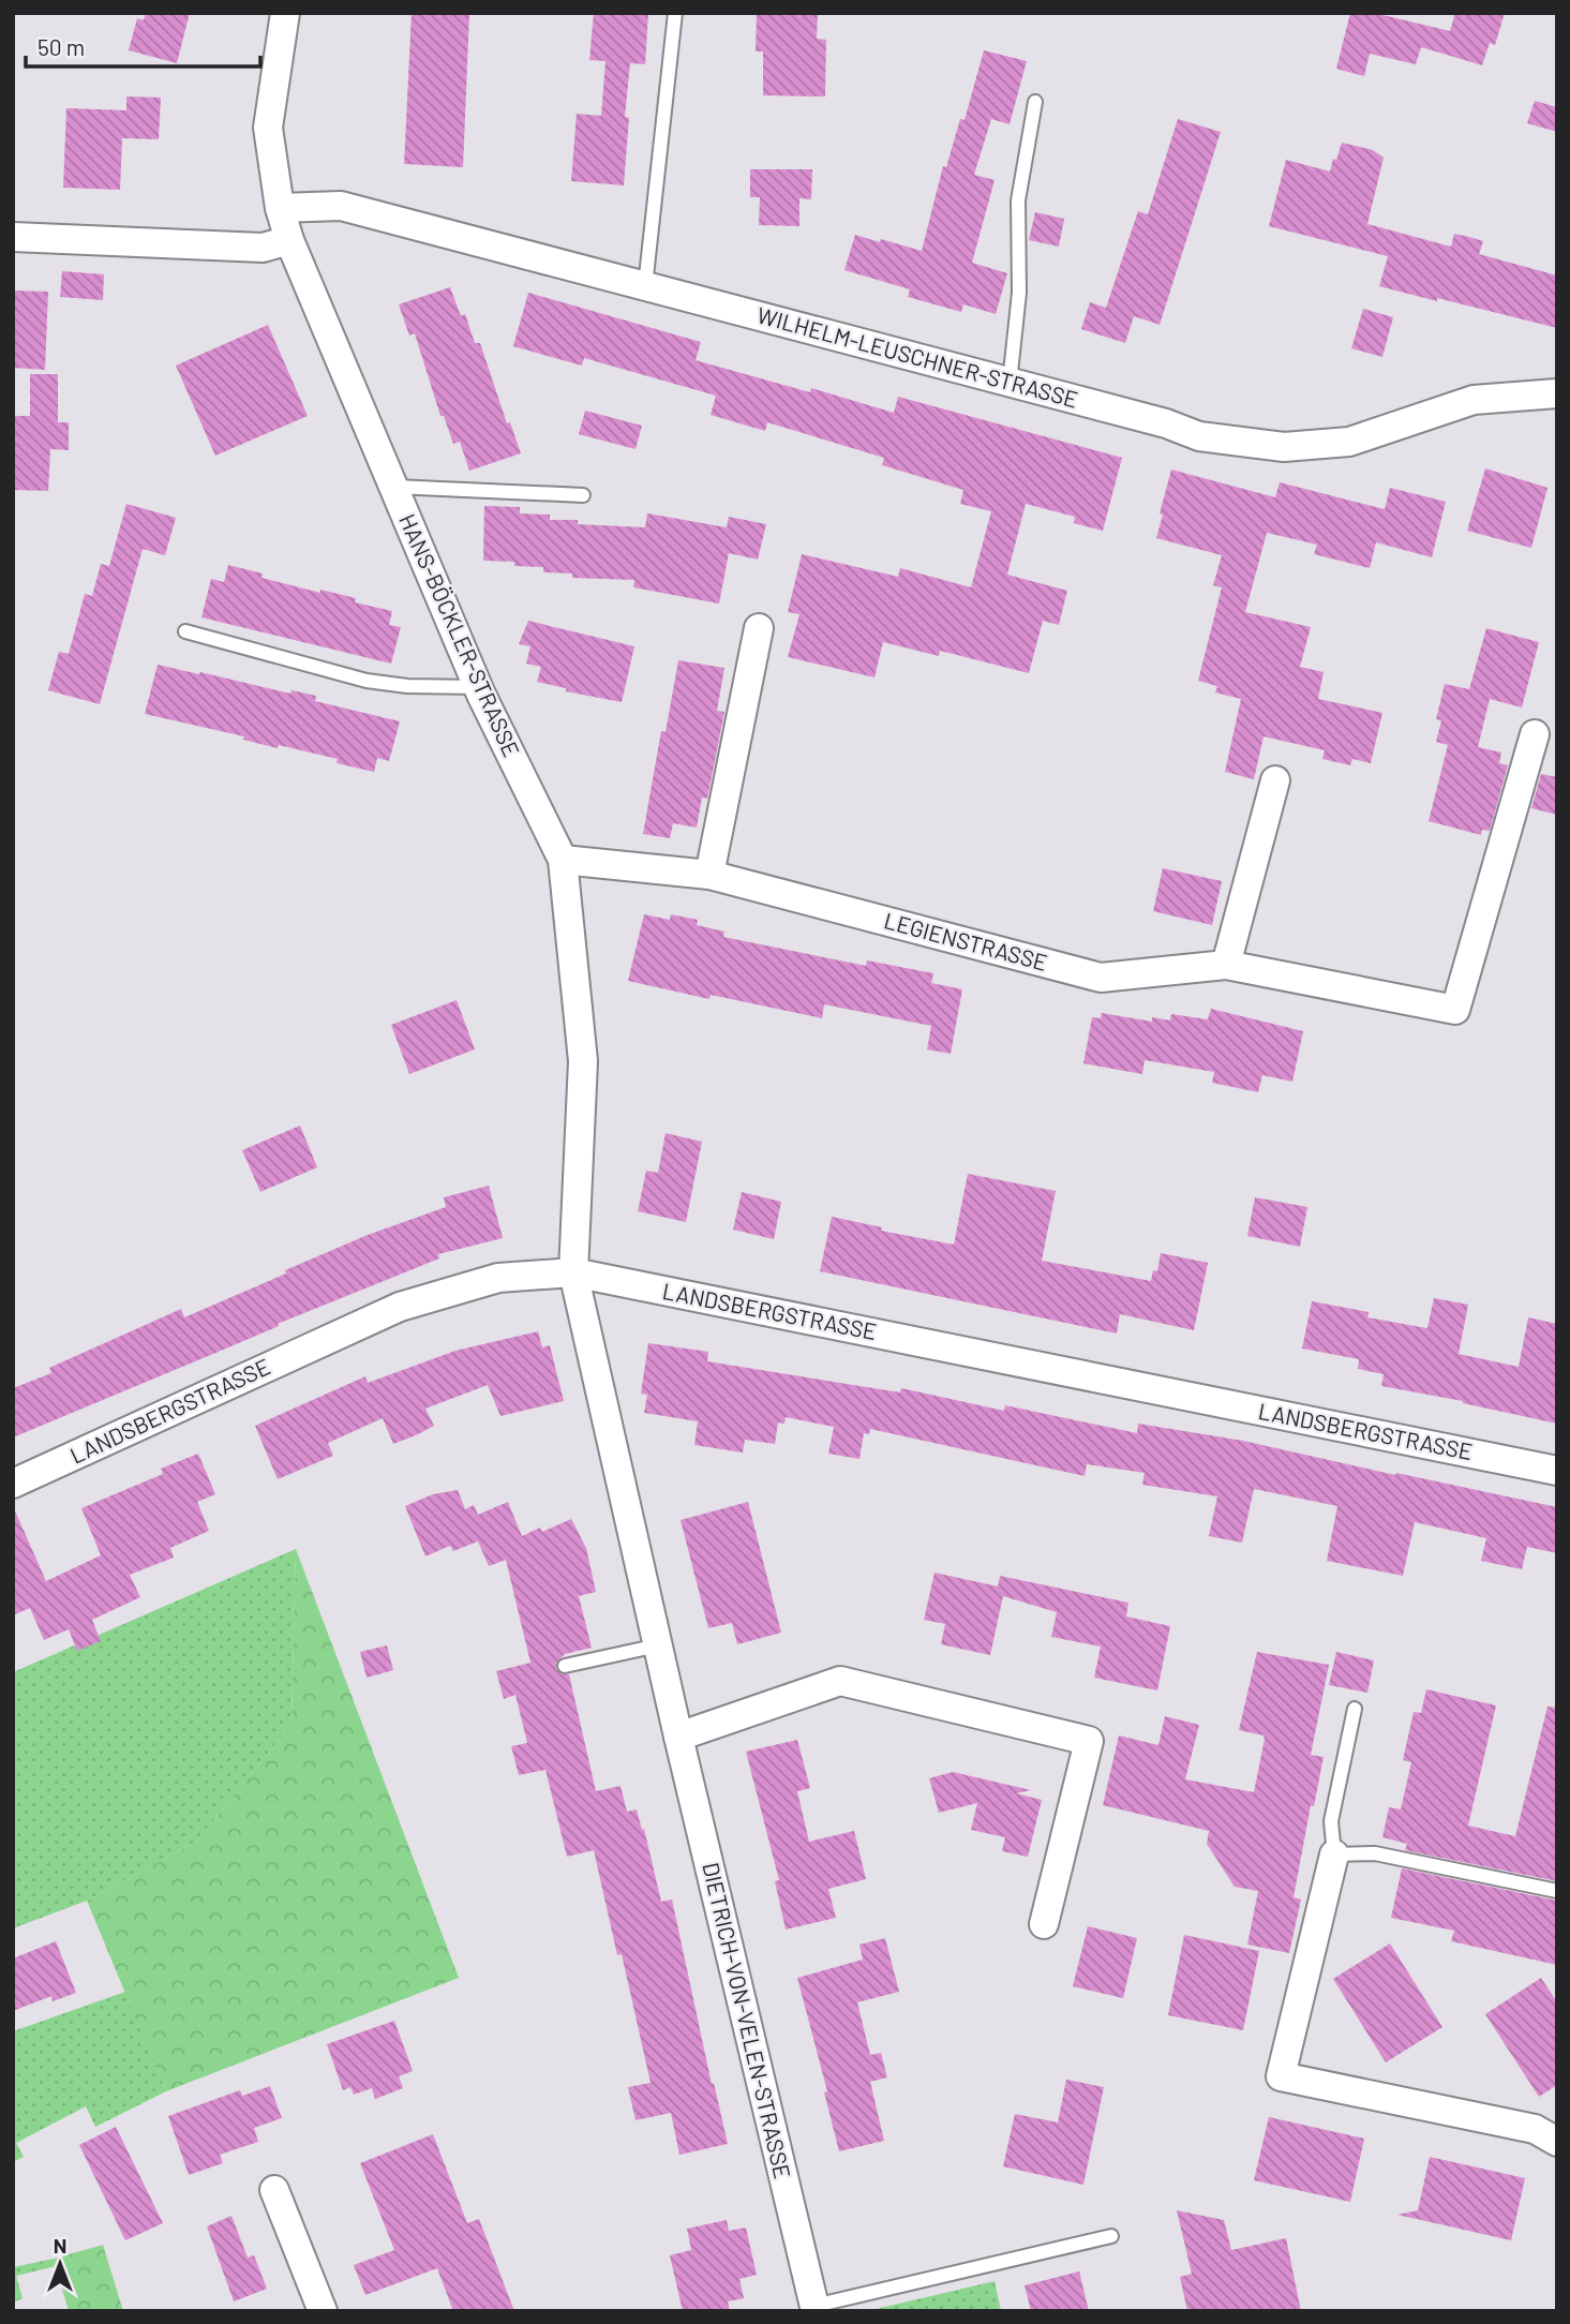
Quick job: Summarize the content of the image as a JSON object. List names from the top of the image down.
{
  "streets": {
    "street": [
      "WILHELM-LEUSCHNER-STRASSE",
      "HANS-BÖCKLER-STRASSE",
      "LEGIENSTRASSE",
      "LANDSBERGSTRASSE",
      "DIETRICH-VON-VELEN-STRASSE"
    ]
  },
  "crossings": [
    ["WILHELM-LEUSCHNER-STRASSE", "HANS-BÖCKLER-STRASSE"],
    ["HANS-BÖCKLER-STRASSE", "LEGIENSTRASSE"],
    ["HANS-BÖCKLER-STRASSE", "LANDSBERGSTRASSE"],
    ["HANS-BÖCKLER-STRASSE", "DIETRICH-VON-VELEN-STRASSE"],
    ["LANDSBERGSTRASSE", "DIETRICH-VON-VELEN-STRASSE"]
  ],
  "scale_bar": "50 m",
  "north": "top"
}
